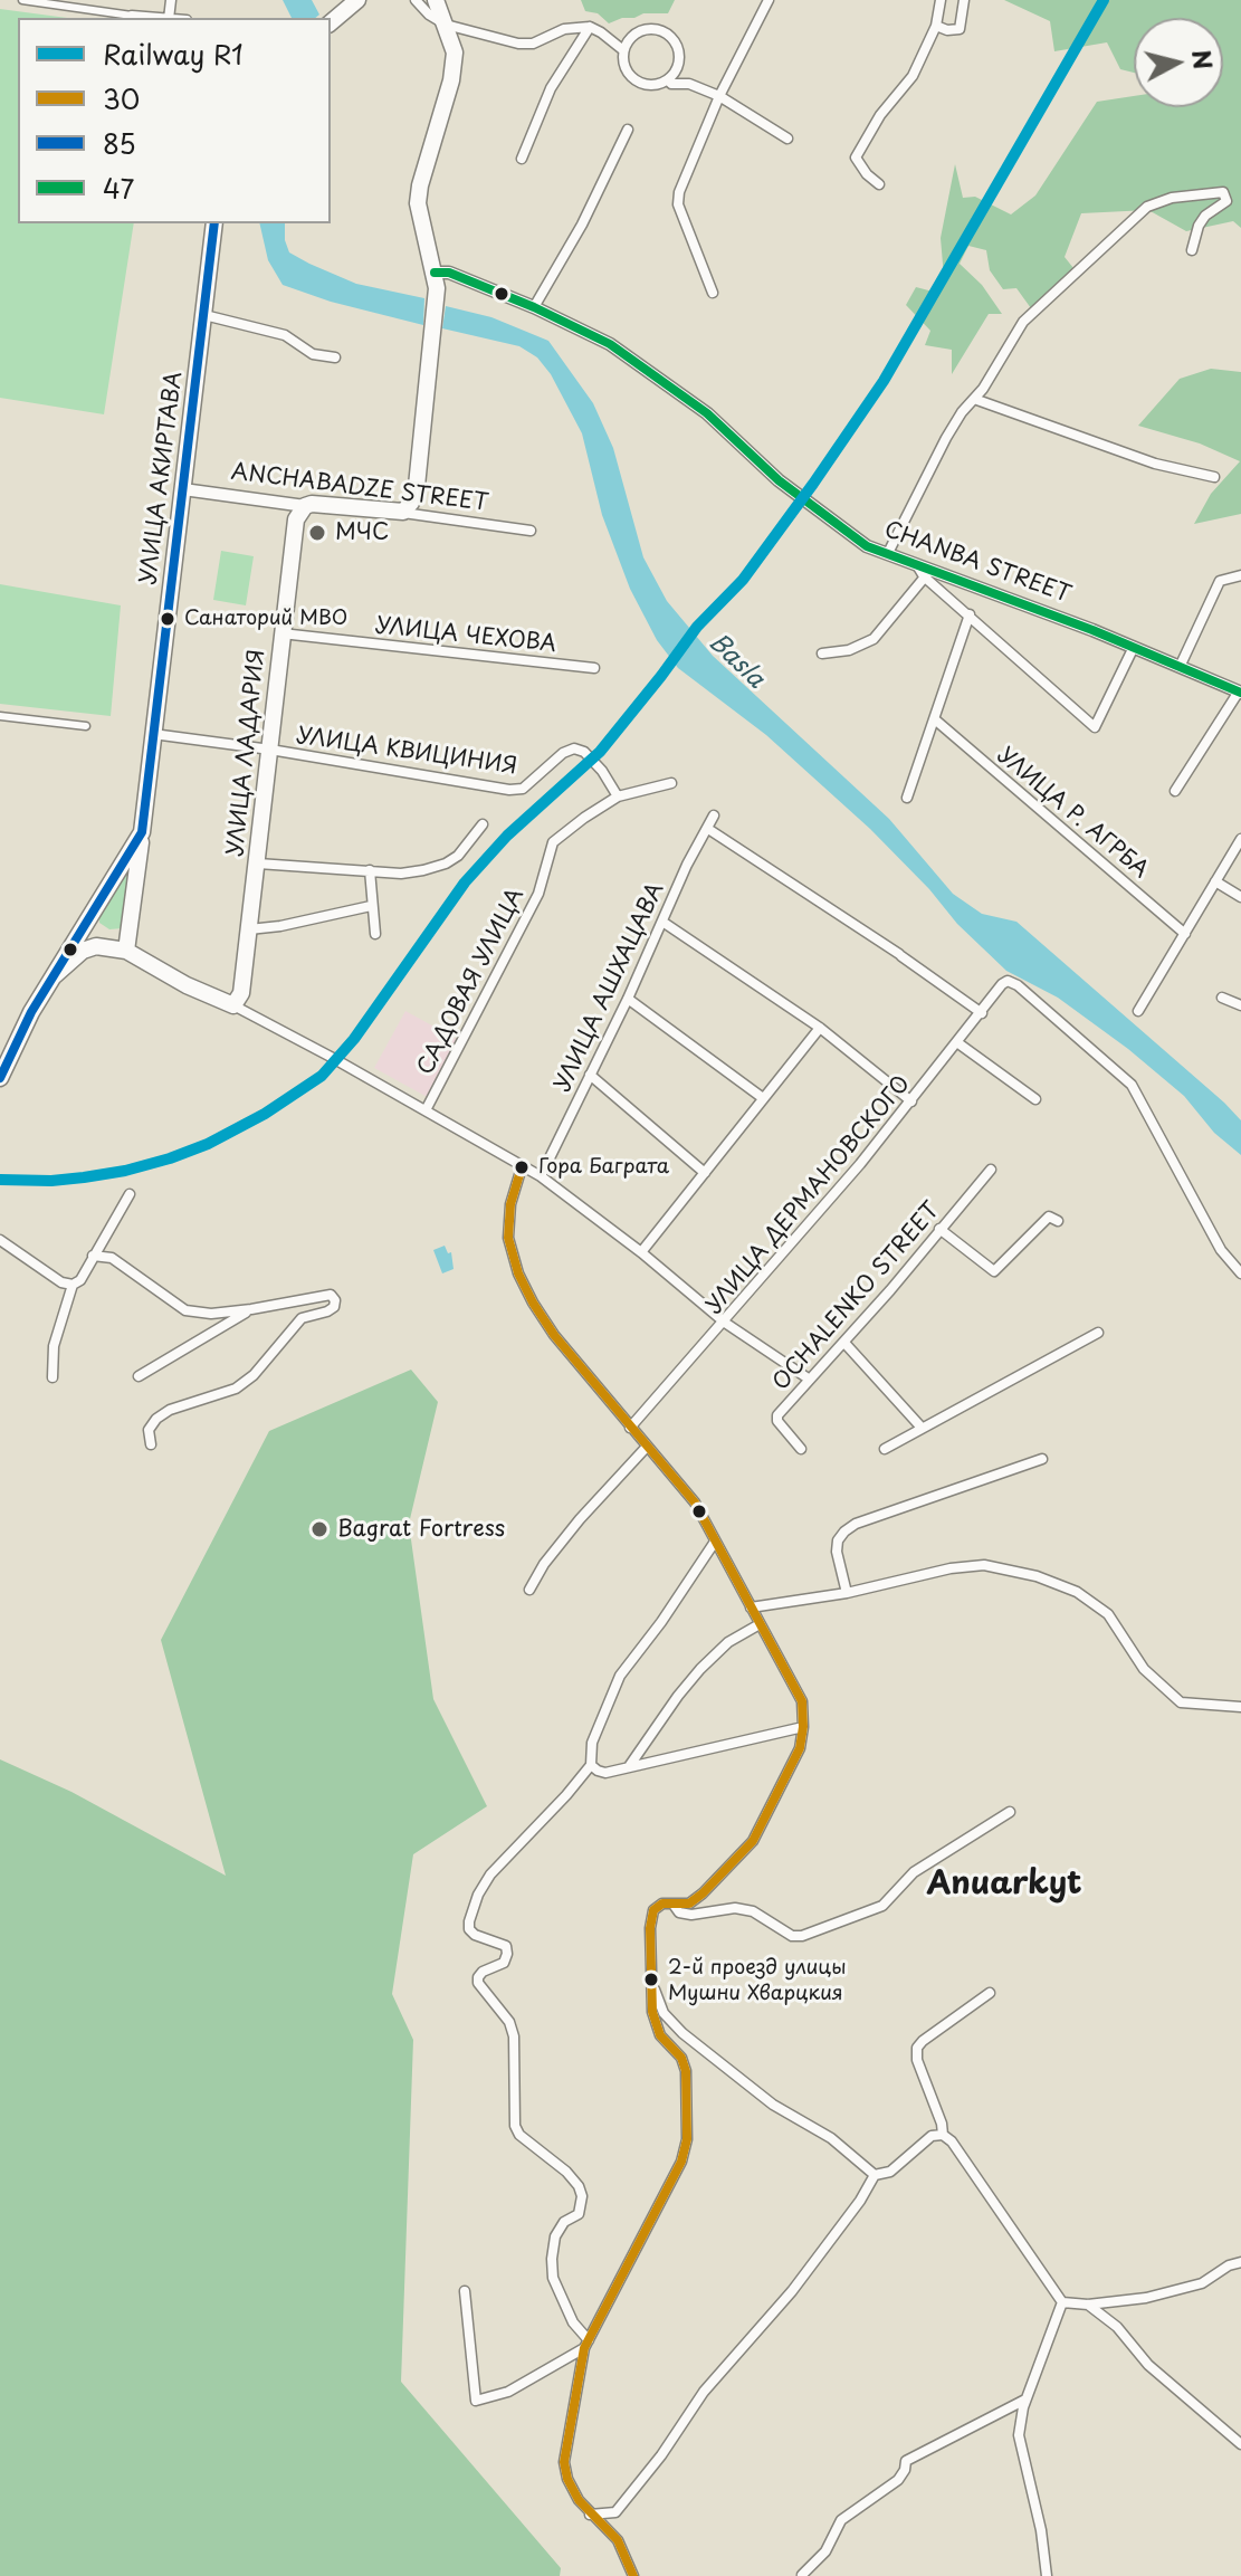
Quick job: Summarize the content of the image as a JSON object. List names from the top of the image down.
{
  "streets": {
    "highway": ["УЛИЦА АКИРТАВА", "ANCHABADZE STREET", "УЛИЦА ЛАДАРИЯ"],
    "street": [
      "CHANBA STREET",
      "УЛИЦА ЧЕХОВА",
      "УЛИЦА КВИЦИНИЯ",
      "УЛИЦА Р. АГРБА",
      "САДОВАЯ УЛИЦА",
      "УЛИЦА АШХАЦАВА",
      "УЛИЦА ДЕРМАНОВСКОГО",
      "OCHALENKO STREET"
    ]
  },
  "crossings": [
    ["УЛИЦА АКИРТАВА", "ANCHABADZE STREET"],
    ["УЛИЦА АКИРТАВА", "УЛИЦА КВИЦИНИЯ"],
    ["ANCHABADZE STREET", "УЛИЦА ЛАДАРИЯ"],
    ["УЛИЦА ЧЕХОВА", "УЛИЦА ЛАДАРИЯ"],
    ["УЛИЦА КВИЦИНИЯ", "УЛИЦА ЛАДАРИЯ"],
    ["УЛИЦА КВИЦИНИЯ", "САДОВАЯ УЛИЦА"]
  ],
  "districts": ["Anuarkyt"],
  "water": ["Basla"],
  "places": [
    "МЧС",
    "Санаторий МВО",
    "Гора Баграта",
    "Bagrat Fortress",
    "2-й проезд улицы Мушни Хварцкия"
  ],
  "lines": [
    "rail line R1",
    "transit line 85",
    "transit line 47",
    "transit line 30"
  ],
  "legend": [
    "Railway R1",
    "30",
    "85",
    "47"
  ],
  "north": "right"
}
